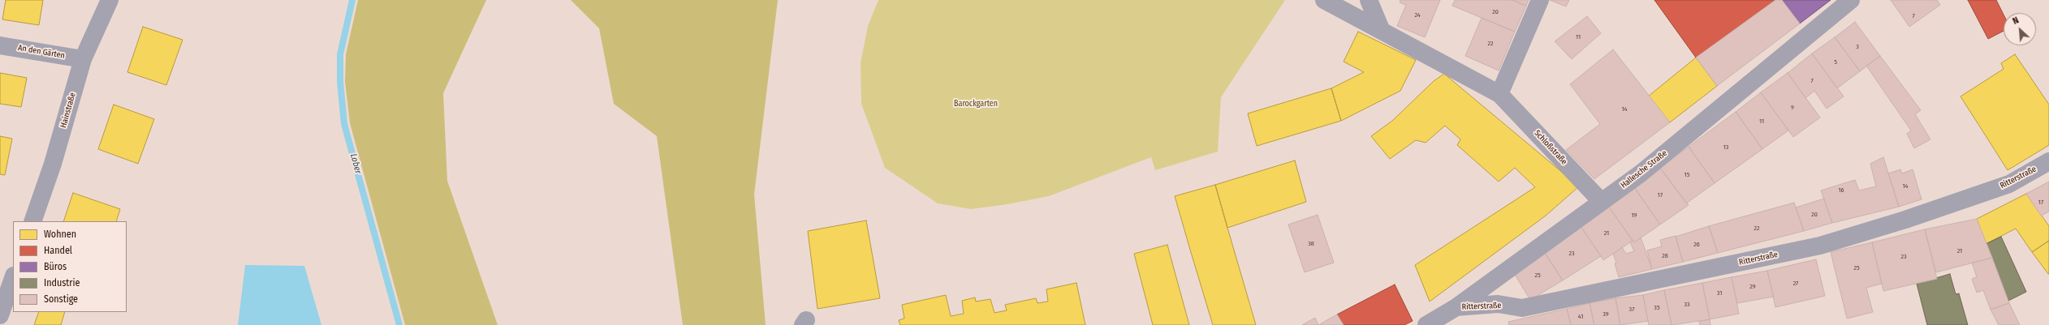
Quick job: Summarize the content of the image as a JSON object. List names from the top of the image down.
{
  "streets": {
    "street": [
      "An den Gärten",
      "Hainstraße",
      "Schloßstraße",
      "Hallesche Straße",
      "Ritterstraße"
    ]
  },
  "crossings": [
    ["An den Gärten", "Hainstraße"],
    ["Schloßstraße", "Hallesche Straße"],
    ["Hallesche Straße", "Ritterstraße"]
  ],
  "water": ["Lober"],
  "parks": ["Barockgarten"],
  "house_numbers": [
    "20",
    "24",
    "7",
    "11",
    "22",
    "3",
    "5",
    "7",
    "9",
    "14",
    "11",
    "13",
    "15",
    "14",
    "16",
    "17",
    "17",
    "20",
    "19",
    "22",
    "21",
    "38",
    "26",
    "21",
    "23",
    "28",
    "23",
    "25",
    "25",
    "27",
    "29",
    "31",
    "33",
    "35",
    "37",
    "39",
    "41"
  ],
  "legend": [
    "Wohnen",
    "Handel",
    "Büros",
    "Industrie",
    "Sonstige"
  ],
  "north": "top left"
}
